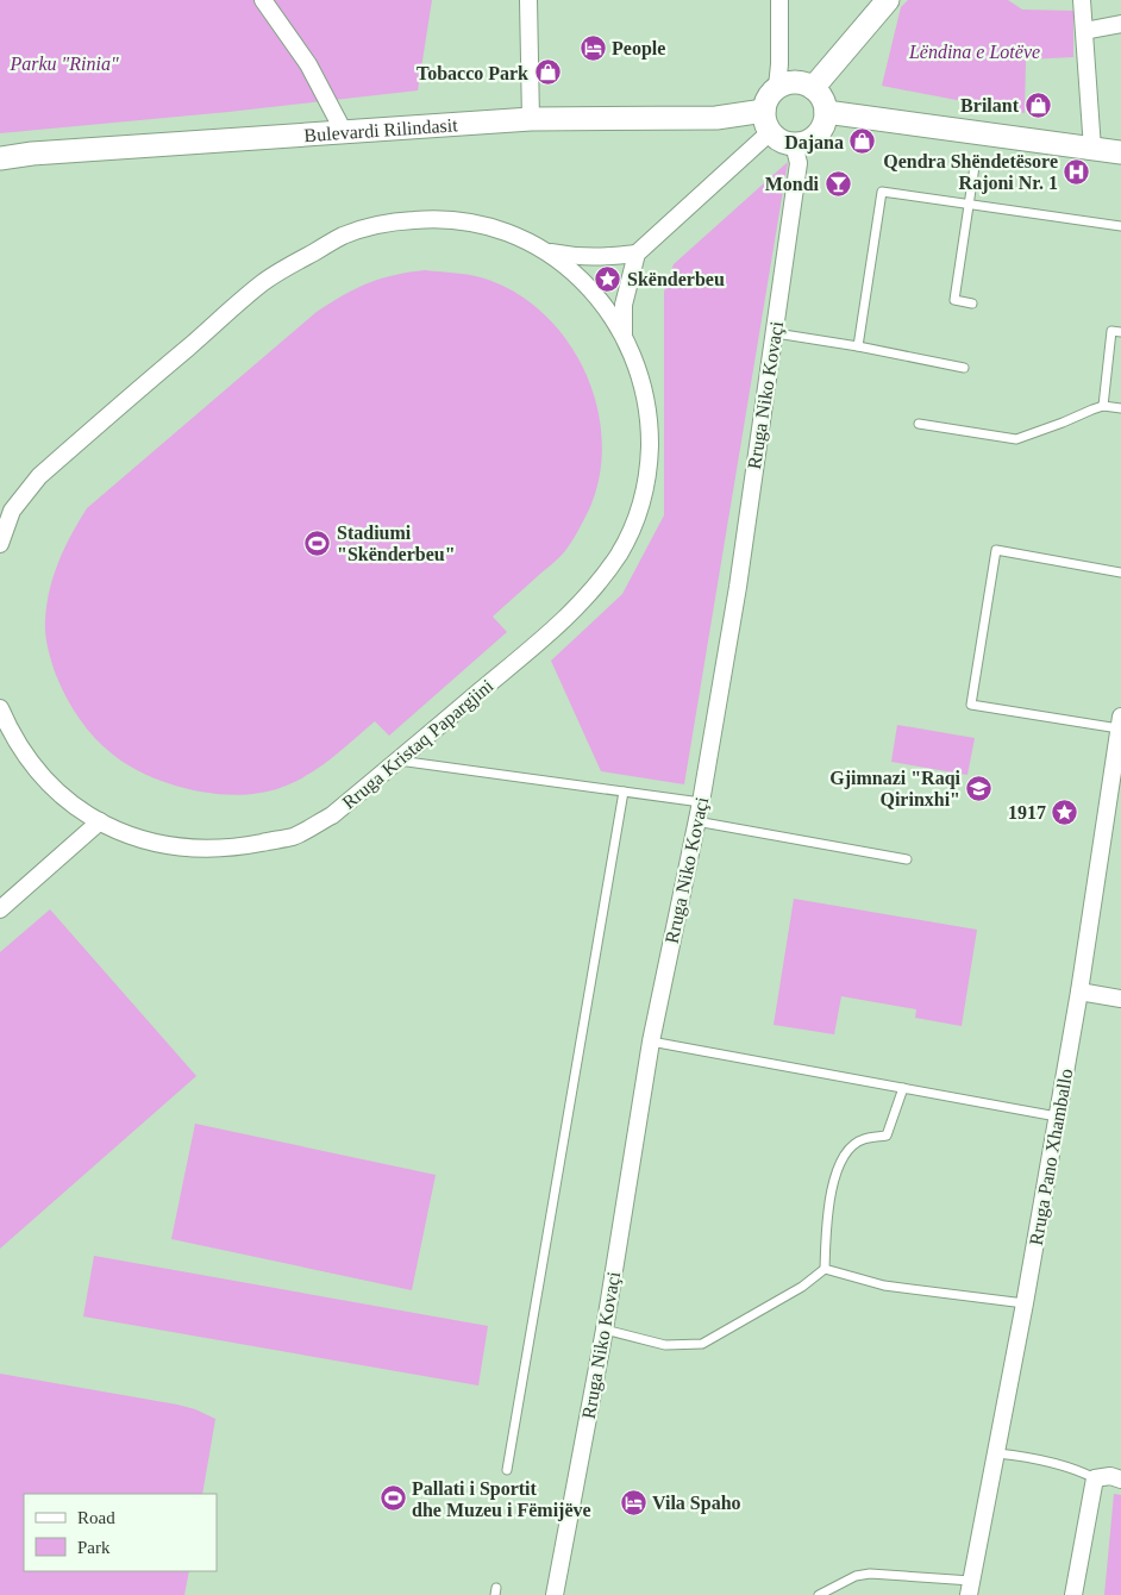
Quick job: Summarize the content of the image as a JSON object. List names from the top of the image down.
{
  "streets": {
    "main road": ["Bulevardi Rilindasit"],
    "street": ["Rruga Niko Kovaçi", "Rruga Kristaq Papargjini", "Rruga Pano Xhamballo"]
  },
  "crossings": [
    ["Bulevardi Rilindasit", "Rruga Niko Kovaçi"]
  ],
  "parks": ["Lëndina e Lotëve", "Parku \"Rinia\""],
  "places": {
    "hotel": ["People", "Vila Spaho"],
    "shop": ["Tobacco Park", "Brilant", "Dajana"],
    "hospital": ["Qendra Shëndetësore Rajoni Nr. 1"],
    "bar": ["Mondi"],
    "place": ["Skënderbeu", "1917"],
    "sports": ["Stadiumi \"Skënderbeu\"", "Pallati i Sportit dhe Muzeu i Fëmijëve"],
    "school or university": ["Gjimnazi \"Raqi Qirinxhi\""]
  },
  "legend": ["Road", "Park"]
}
